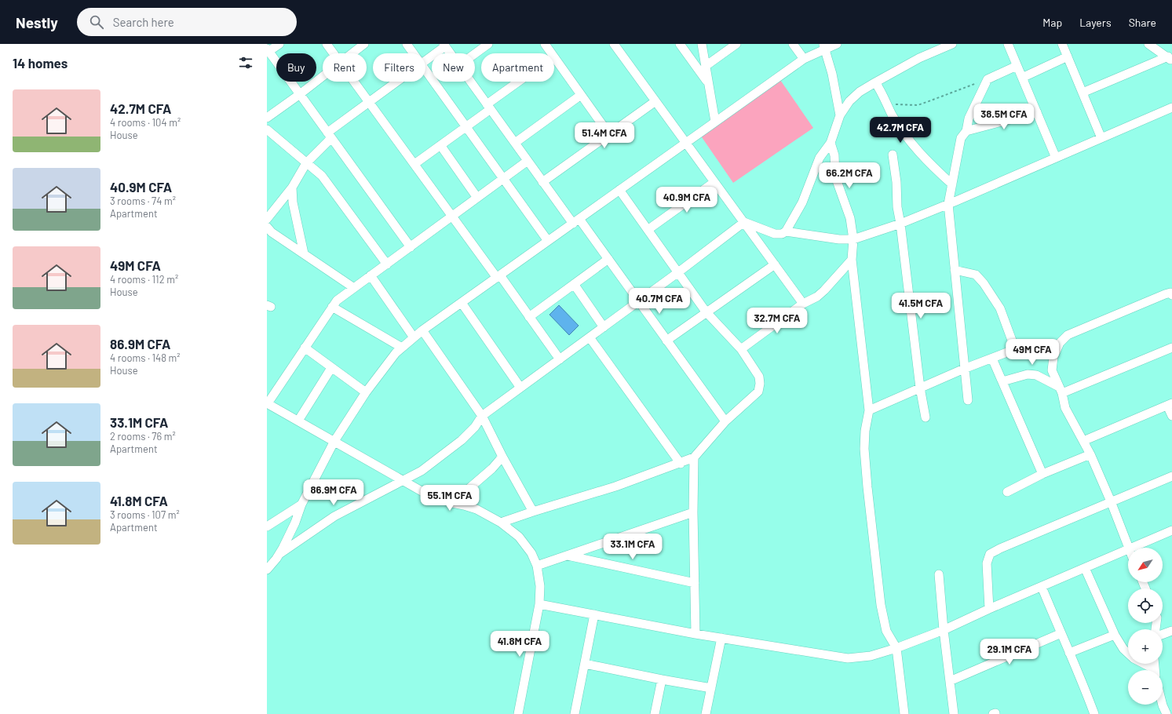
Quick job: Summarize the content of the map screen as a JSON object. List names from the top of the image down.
{
  "north": "bottom left",
  "page": {
    "header": "Nestly",
    "search": "Search here",
    "nav": ["Map", "Layers", "Share"],
    "heading": "14 homes",
    "chip": [
      "Buy",
      "Rent",
      "Filters",
      "New",
      "Apartment"
    ],
    "list": [
      {
        "name": "42.7M CFA",
        "note": "4 rooms · 104 m² · House"
      },
      {
        "name": "40.9M CFA",
        "note": "3 rooms · 74 m² · Apartment"
      },
      {
        "name": "49M CFA",
        "note": "4 rooms · 112 m² · House"
      },
      {
        "name": "86.9M CFA",
        "note": "4 rooms · 148 m² · House"
      },
      {
        "name": "33.1M CFA",
        "note": "2 rooms · 76 m² · Apartment"
      },
      {
        "name": "41.8M CFA",
        "note": "3 rooms · 107 m² · Apartment"
      }
    ],
    "price": [
      "38.5M CFA",
      "42.7M CFA",
      "51.4M CFA",
      "66.2M CFA",
      "40.9M CFA",
      "40.7M CFA",
      "41.5M CFA",
      "32.7M CFA",
      "49M CFA",
      "86.9M CFA",
      "55.1M CFA",
      "33.1M CFA",
      "41.8M CFA",
      "29.1M CFA"
    ],
    "map_buttons": ["+", "−"]
  }
}
